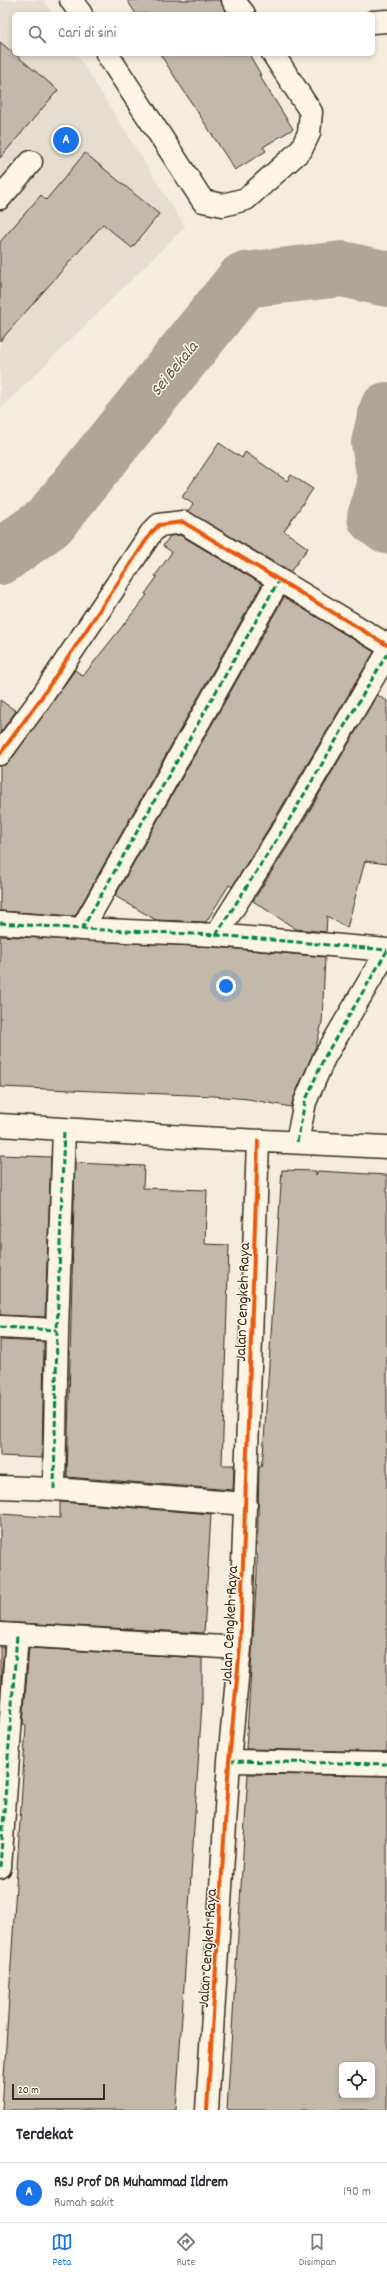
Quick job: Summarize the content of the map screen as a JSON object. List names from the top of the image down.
{
  "streets": {
    "street": ["Jalan Cengkeh Raya"]
  },
  "water": ["Sei Bekala"],
  "scale_bar": "20 m",
  "page": {
    "search": "Cari di sini",
    "pins": "A",
    "scale": "20 m",
    "heading": "Terdekat",
    "list": [
      {
        "mark": "A",
        "name": "RSJ Prof DR Muhammad Ildrem",
        "note": "Rumah sakit",
        "value": "190 m"
      }
    ],
    "nav": ["Peta", "Rute", "Disimpan"]
  }
}
